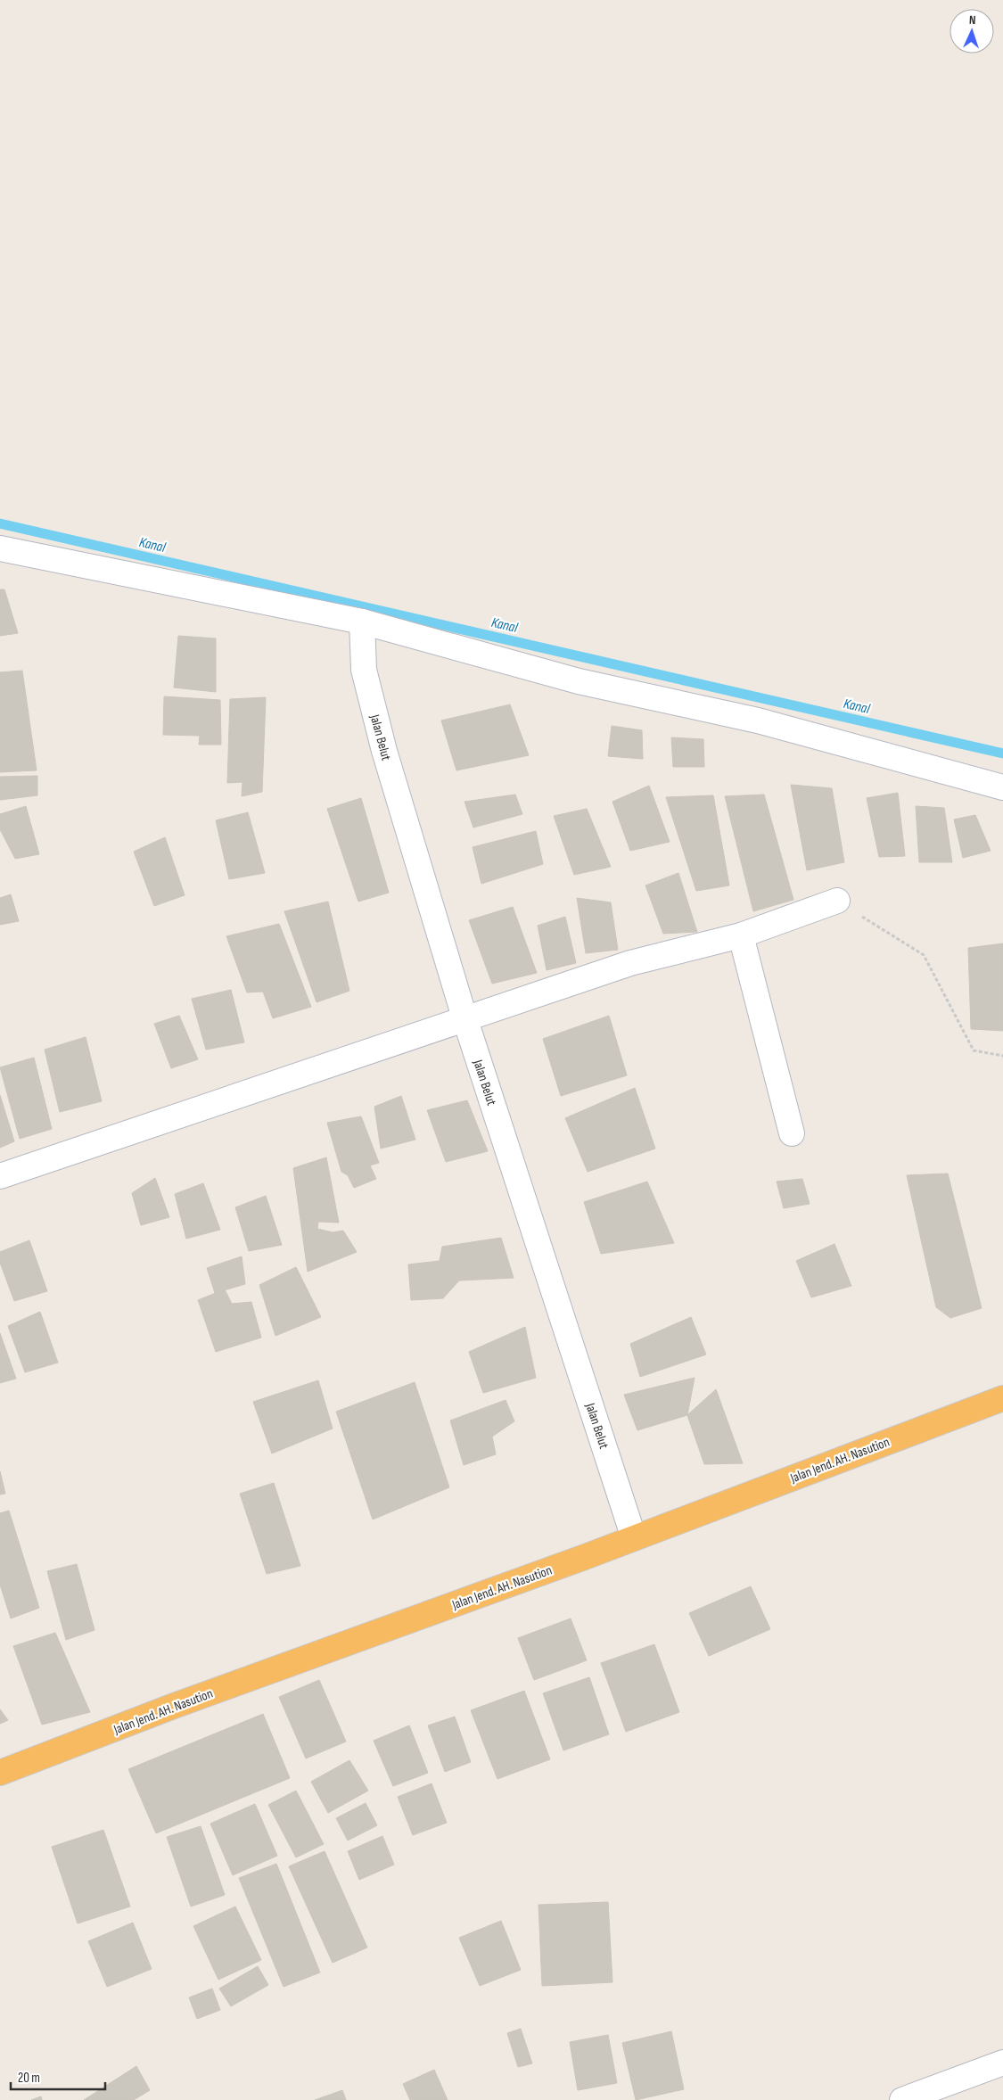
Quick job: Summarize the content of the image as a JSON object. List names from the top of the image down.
{
  "streets": {
    "highway": ["Jalan Jend. AH. Nasution"],
    "street": ["Jalan Belut"]
  },
  "crossings": [
    ["Jalan Belut", "Jalan Jend. AH. Nasution"]
  ],
  "water": ["Kanal"],
  "scale_bar": "20 m",
  "north": "top"
}
